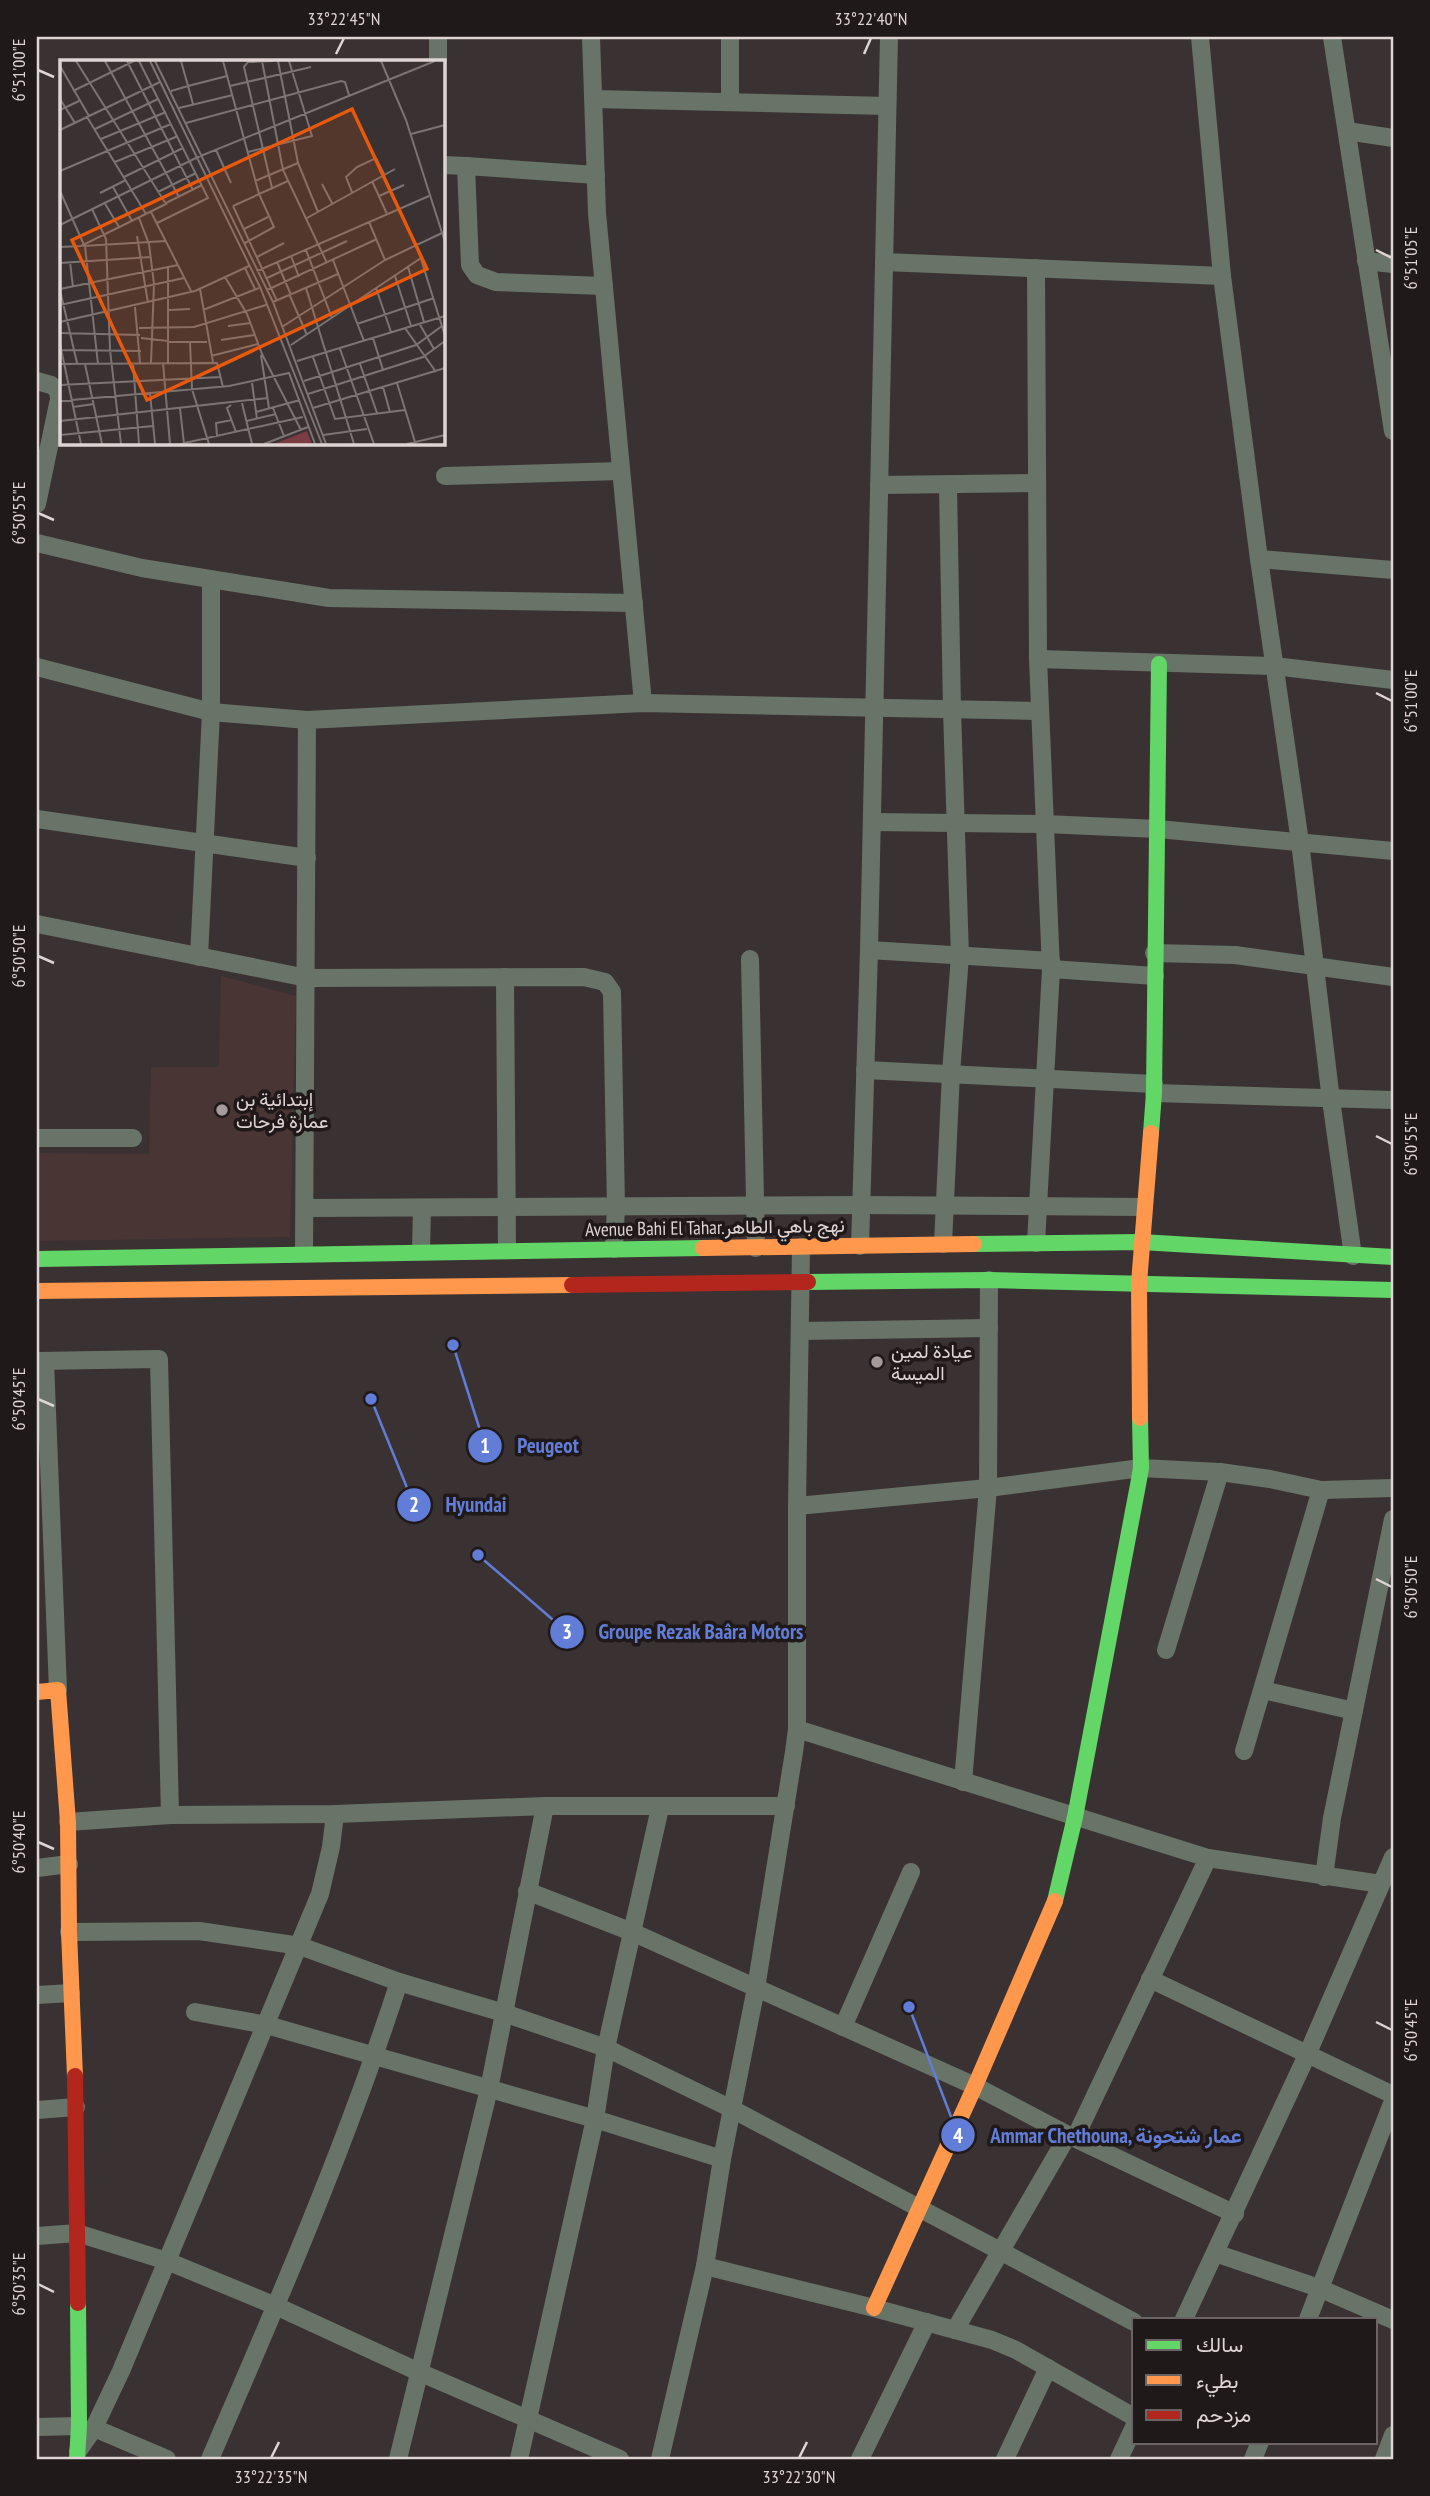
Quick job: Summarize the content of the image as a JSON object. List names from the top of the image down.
{
  "streets": {
    "main road": ["Avenue Bahi El Tahar,نهج باهي الطاهر"]
  },
  "places": [
    "إبتدائية بن عمارة فرحات",
    "Peugeot",
    "عيادة لمين الميسة",
    "Hyundai",
    "Groupe Rezak Baâra Motors",
    "Ammar Chethouna, عمار شتحونة"
  ],
  "legend": ["سالك", "بطيء", "مزدحم"],
  "coordinates": [
    "33°22'45\"N",
    "33°22'40\"N",
    "6°51'00\"E",
    "6°51'05\"E",
    "6°50'55\"E",
    "6°50'50\"E",
    "6°50'45\"E",
    "6°50'40\"E",
    "6°50'35\"E",
    "33°22'35\"N",
    "33°22'30\"N"
  ]
}
